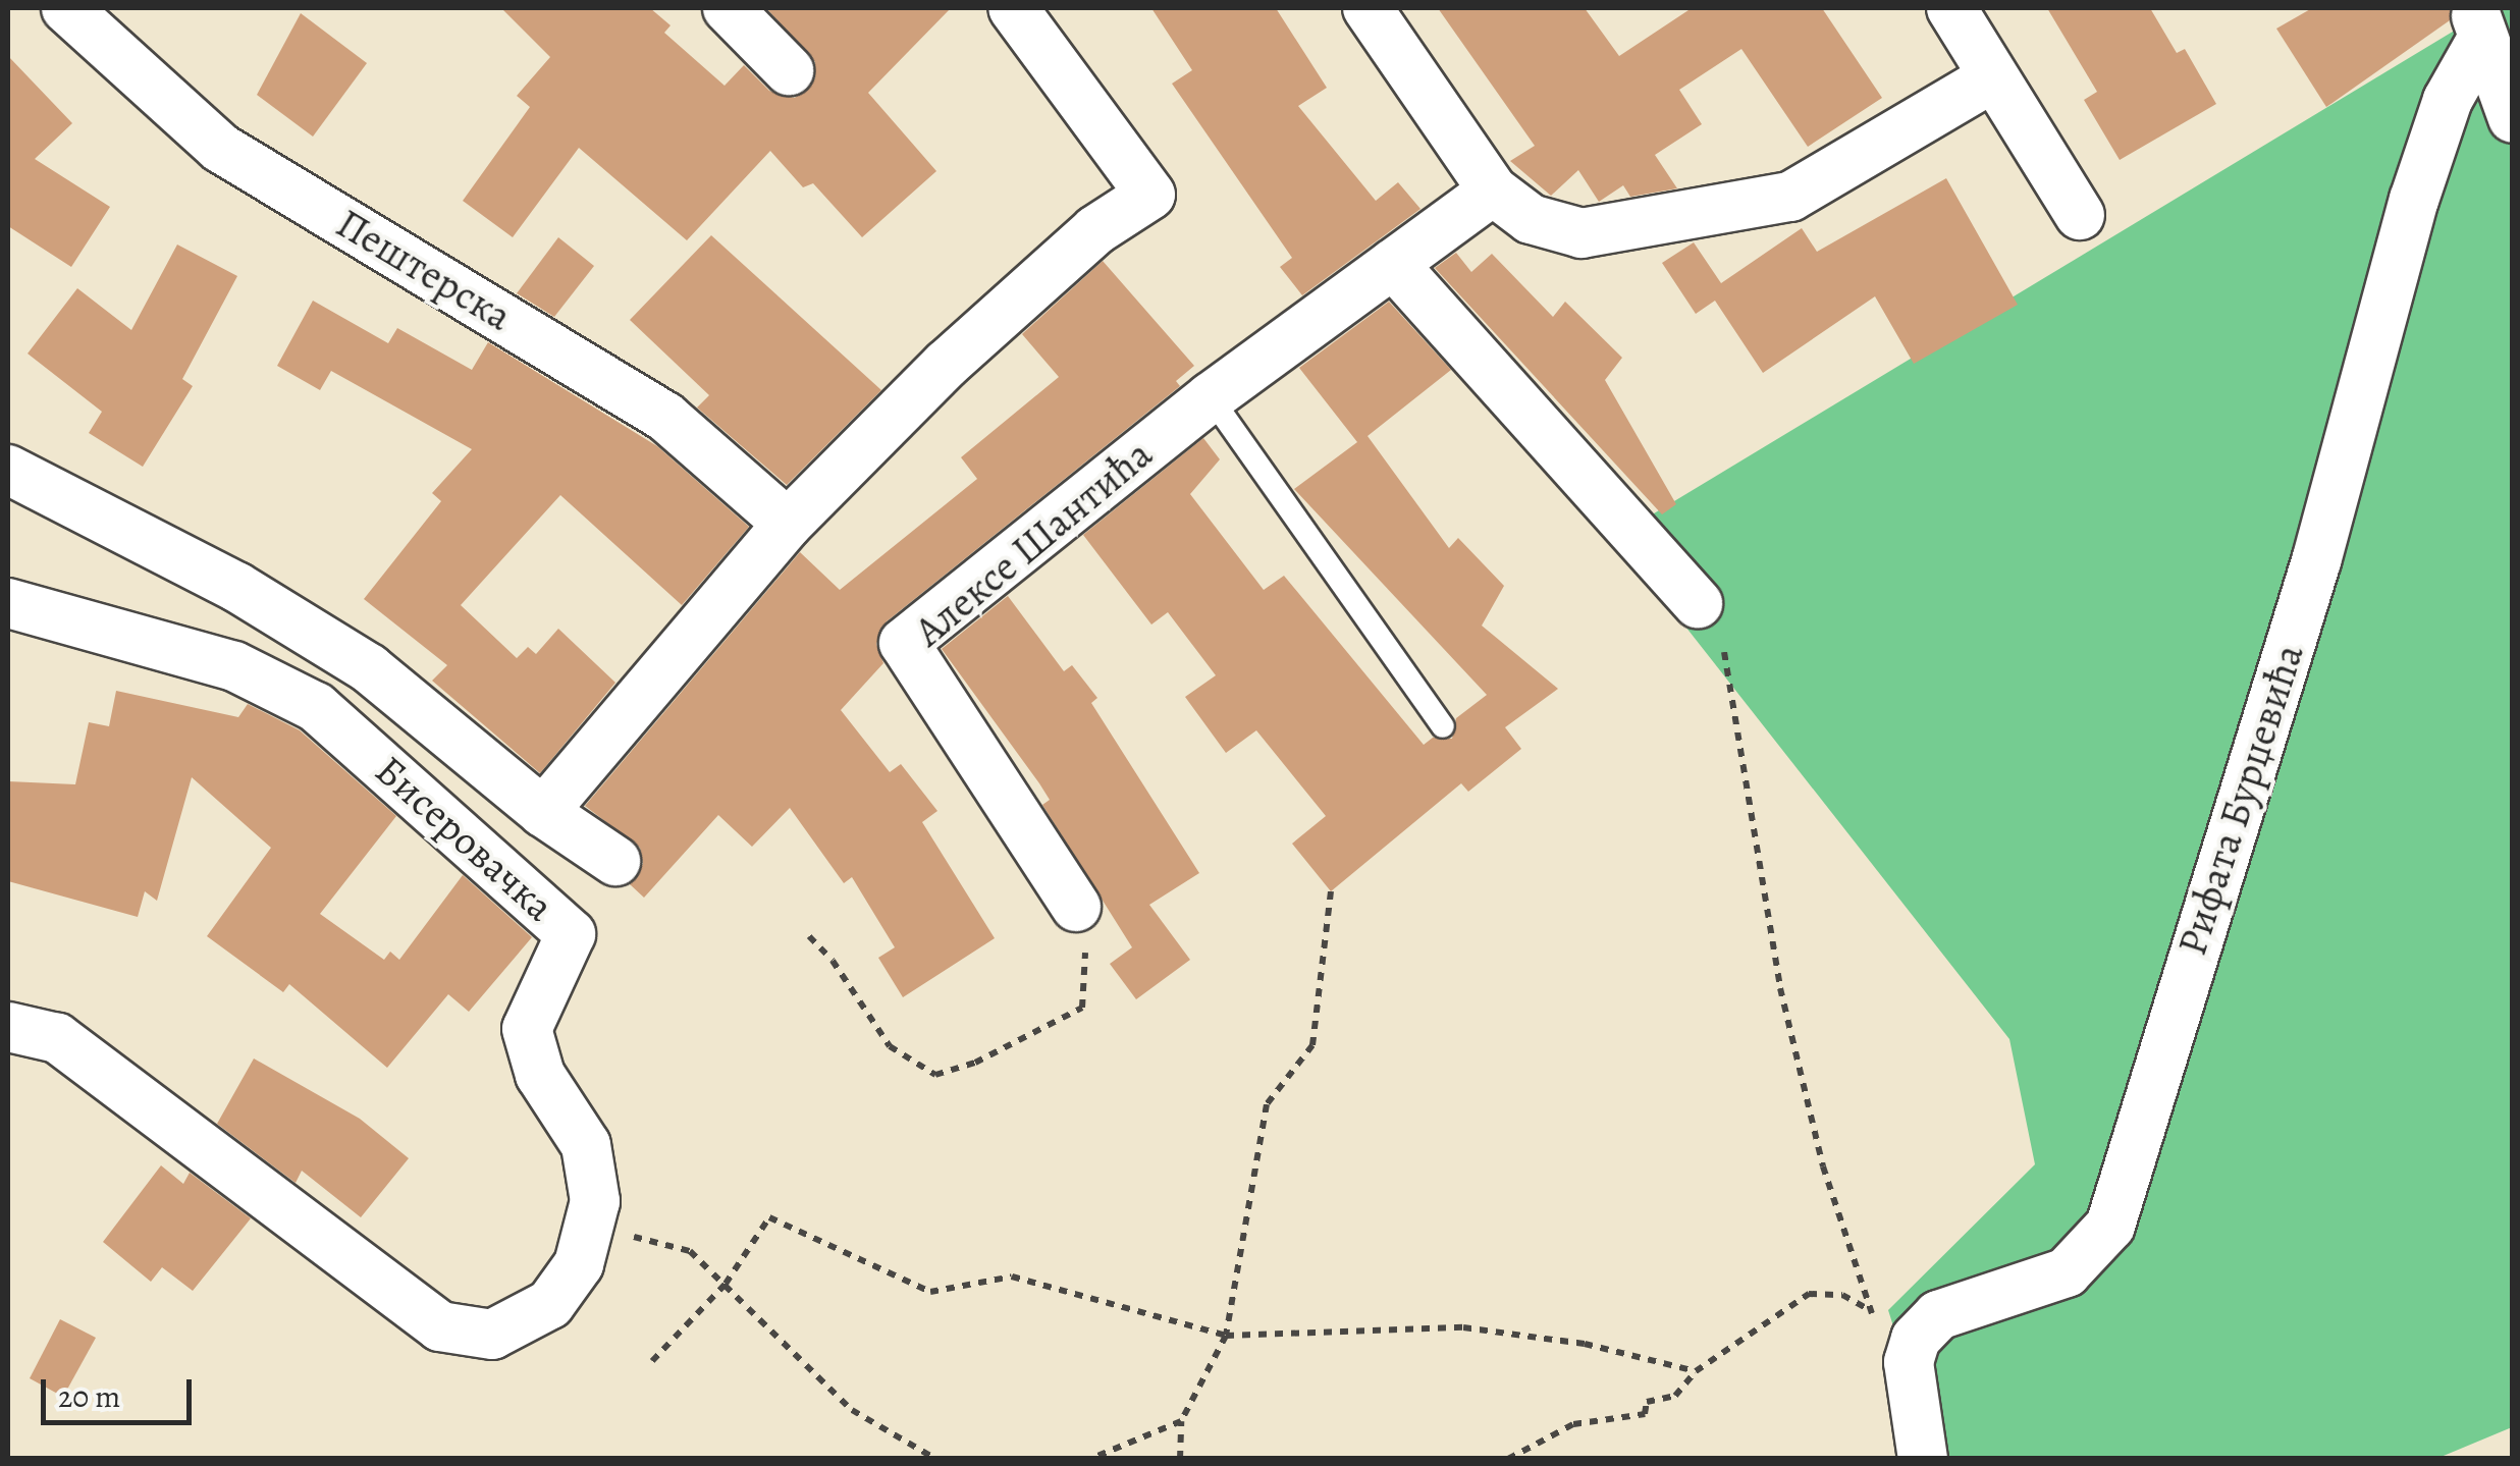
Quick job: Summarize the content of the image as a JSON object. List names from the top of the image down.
{
  "streets": {
    "street": [
      "Пештерска",
      "Алексе Шантића",
      "Рифата Бурџевића",
      "Бисеровачка"
    ]
  },
  "scale_bar": "20 m"
}
